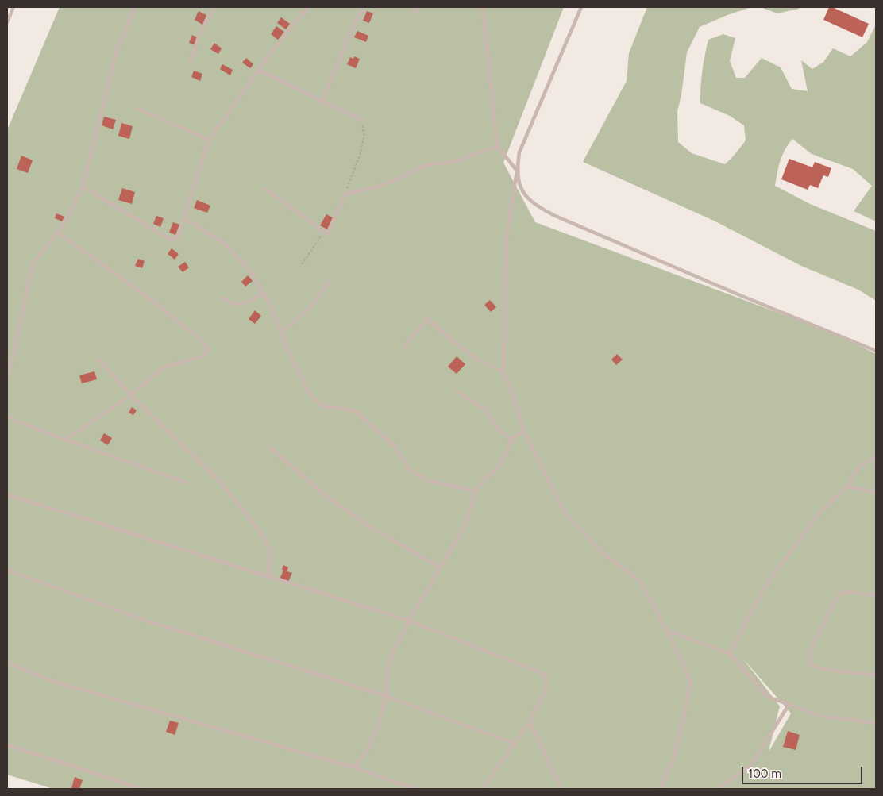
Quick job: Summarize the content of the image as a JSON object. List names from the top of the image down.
{
  "scale_bar": "100 m"
}
